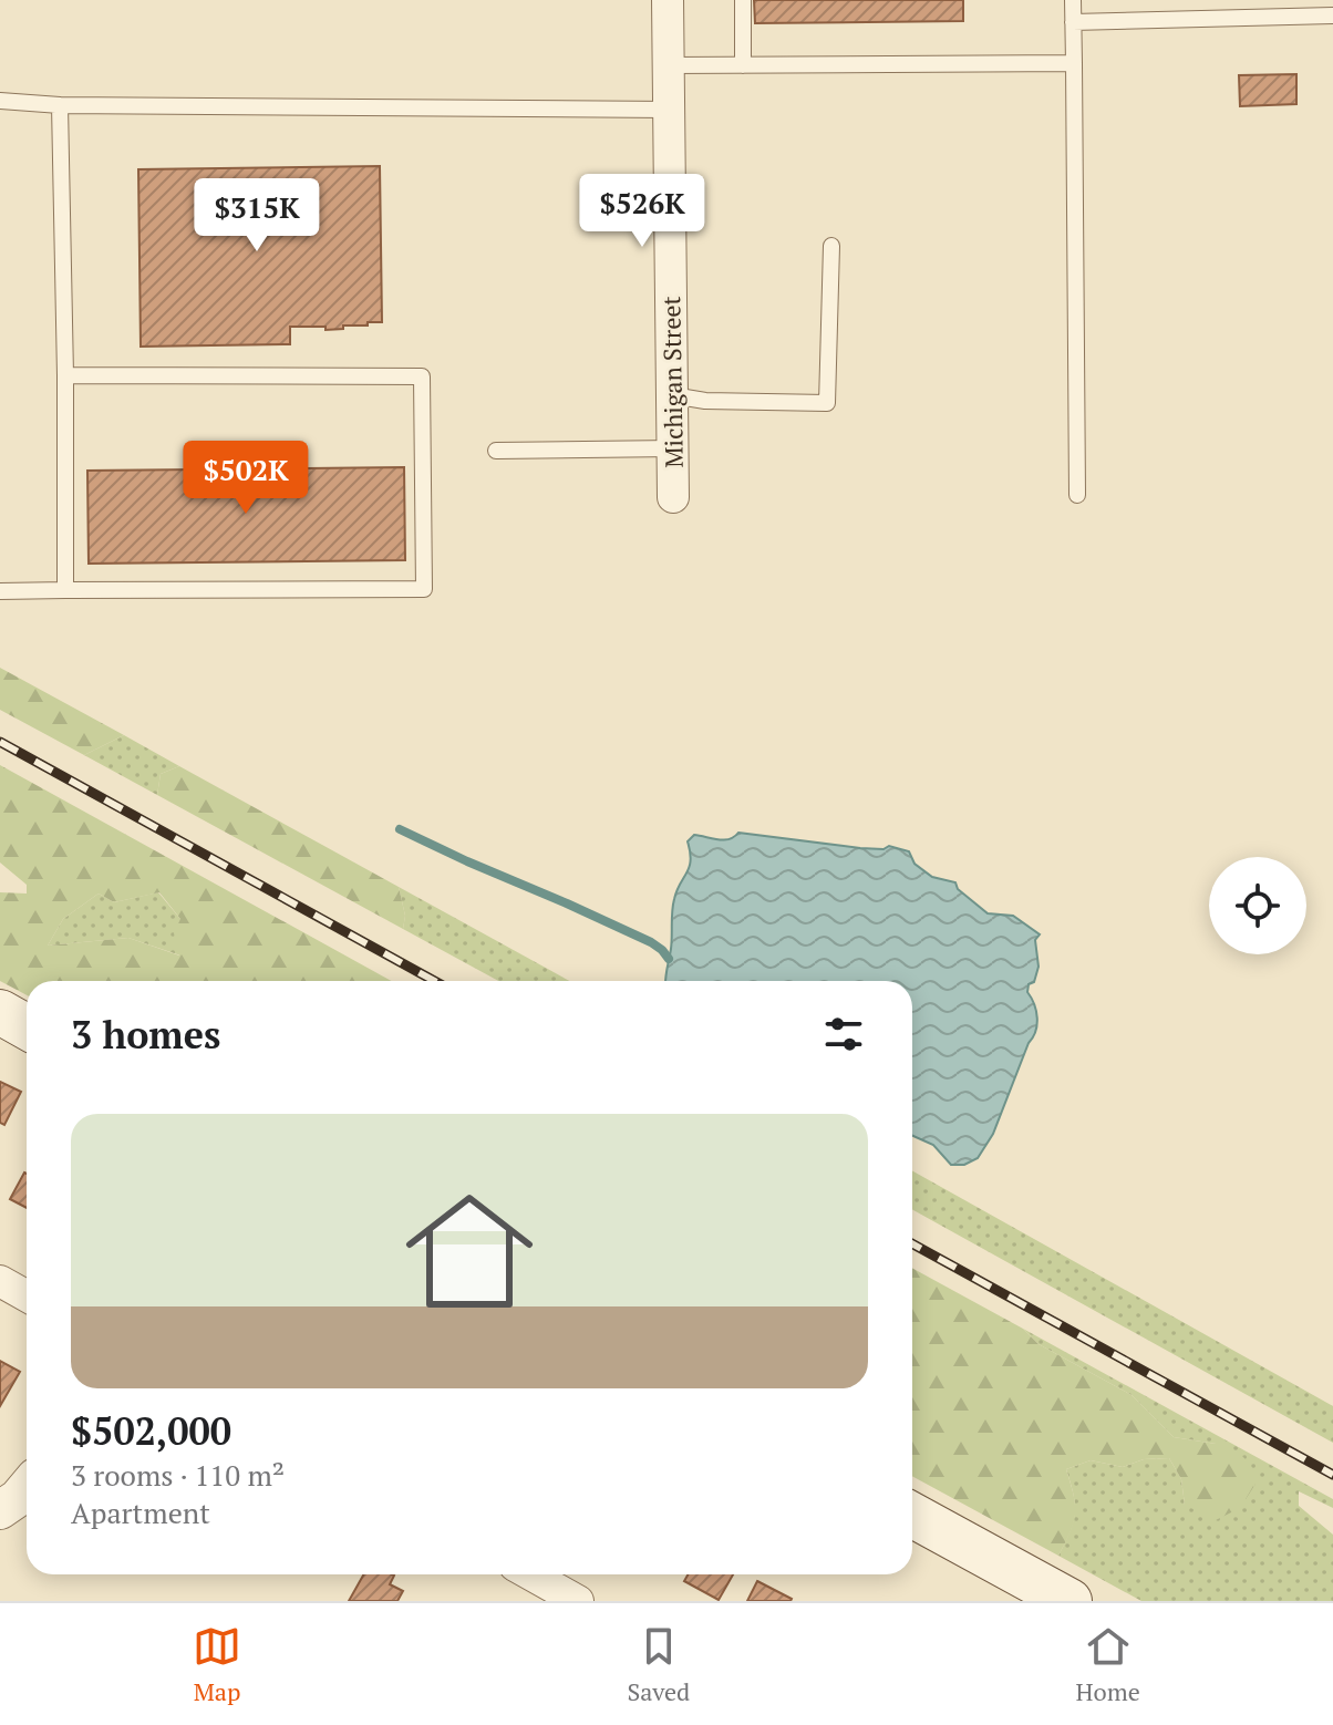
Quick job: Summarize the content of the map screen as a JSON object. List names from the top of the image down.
{
  "streets": {
    "street": ["Michigan Street"]
  },
  "page": {
    "price": ["$526K", "$315K", "$502K"],
    "heading": "3 homes",
    "list": [
      {
        "name": "$502,000",
        "note": "3 rooms · 110 m² · Apartment"
      }
    ],
    "tabs": ["Map", "Saved", "Home"]
  }
}
